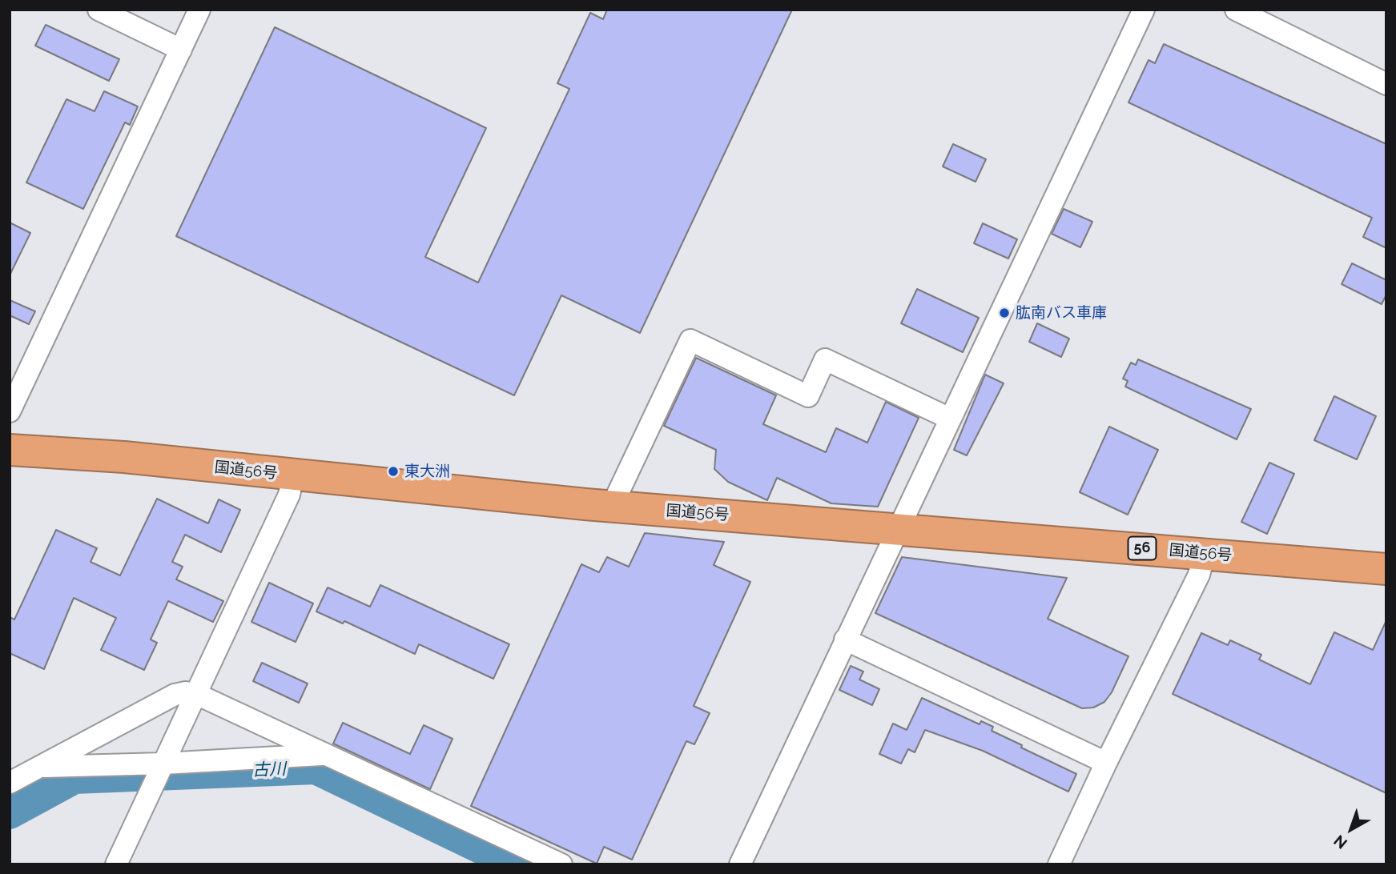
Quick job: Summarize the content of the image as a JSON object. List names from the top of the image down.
{
  "streets": {
    "highway": ["国道56号", "56"]
  },
  "water": ["古川"],
  "places": ["肱南バス車庫", "東大洲"],
  "north": "bottom left"
}
